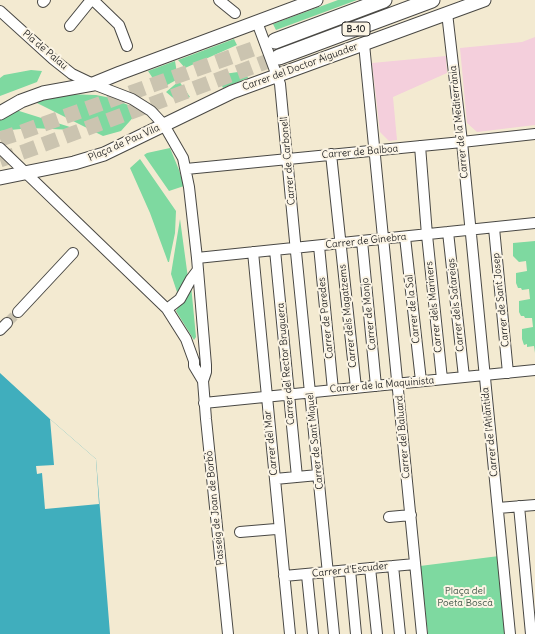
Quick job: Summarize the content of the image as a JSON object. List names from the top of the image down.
{
  "streets": {
    "highway": ["B-10"],
    "main road": ["Carrer del Doctor Aiguader", "Plaça de Pau Vila"],
    "street": [
      "Pla de Palau",
      "Carrer de la Mediterrània",
      "Carrer de Balboa",
      "Carrer de Carbonell",
      "Carrer de Ginebra",
      "Carrer de Sant Josep",
      "Carrer dels Safareigs",
      "Carrer dels Mariners",
      "Carrer de la Sal",
      "Carrer de Monjo",
      "Carrer dels Magatzems",
      "Carrer de Paredes",
      "Carrer del Rector Bruguera",
      "Carrer de la Maquinista",
      "Carrer de l'Atlàntida",
      "Carrer del Baluard",
      "Carrer de Sant Miquel",
      "Carrer del Mar",
      "Passeig de Joan de Borbó",
      "Carrer d'Escuder"
    ]
  },
  "crossings": [
    ["Pla de Palau", "Plaça de Pau Vila"],
    ["Carrer del Doctor Aiguader", "Carrer de la Mediterrània"],
    ["Carrer del Doctor Aiguader", "Plaça de Pau Vila"],
    ["Carrer del Doctor Aiguader", "Carrer de Carbonell"],
    ["Carrer del Doctor Aiguader", "Carrer del Baluard"],
    ["Carrer de la Mediterrània", "Carrer de Balboa"],
    ["Carrer de la Mediterrània", "Carrer de Ginebra"],
    ["Carrer de la Mediterrània", "Carrer de l'Atlàntida"],
    ["Plaça de Pau Vila", "Passeig de Joan de Borbó"],
    ["Carrer de Balboa", "Carrer de Carbonell"],
    ["Carrer de Balboa", "Carrer dels Mariners"],
    ["Carrer de Balboa", "Carrer dels Magatzems"],
    ["Carrer de Balboa", "Carrer del Baluard"],
    ["Carrer de Carbonell", "Carrer de Ginebra"],
    ["Carrer de Carbonell", "Carrer de Sant Miquel"],
    ["Carrer de Ginebra", "Carrer de Sant Josep"],
    ["Carrer de Ginebra", "Carrer dels Safareigs"],
    ["Carrer de Ginebra", "Carrer dels Mariners"],
    ["Carrer de Ginebra", "Carrer de la Sal"],
    ["Carrer de Ginebra", "Carrer de Monjo"],
    ["Carrer de Ginebra", "Carrer dels Magatzems"],
    ["Carrer de Ginebra", "Carrer de Paredes"],
    ["Carrer de Ginebra", "Carrer del Rector Bruguera"],
    ["Carrer de Ginebra", "Carrer de l'Atlàntida"],
    ["Carrer de Ginebra", "Carrer del Baluard"],
    ["Carrer de Ginebra", "Carrer de Sant Miquel"],
    ["Carrer de Ginebra", "Carrer del Mar"],
    ["Carrer de Sant Josep", "Carrer de la Maquinista"],
    ["Carrer dels Safareigs", "Carrer de la Maquinista"],
    ["Carrer dels Mariners", "Carrer de la Maquinista"],
    ["Carrer de la Sal", "Carrer de la Maquinista"],
    ["Carrer de Monjo", "Carrer de la Maquinista"],
    ["Carrer dels Magatzems", "Carrer de la Maquinista"],
    ["Carrer de Paredes", "Carrer de la Maquinista"],
    ["Carrer del Rector Bruguera", "Carrer de la Maquinista"],
    ["Carrer de la Maquinista", "Carrer de l'Atlàntida"],
    ["Carrer de la Maquinista", "Carrer del Baluard"],
    ["Carrer de la Maquinista", "Carrer de Sant Miquel"],
    ["Carrer de la Maquinista", "Carrer del Mar"],
    ["Carrer de la Maquinista", "Passeig de Joan de Borbó"],
    ["Carrer del Baluard", "Carrer d'Escuder"],
    ["Carrer de Sant Miquel", "Carrer d'Escuder"],
    ["Carrer del Mar", "Carrer d'Escuder"]
  ],
  "parks": ["Plaça del Poeta Boscà"]
}
